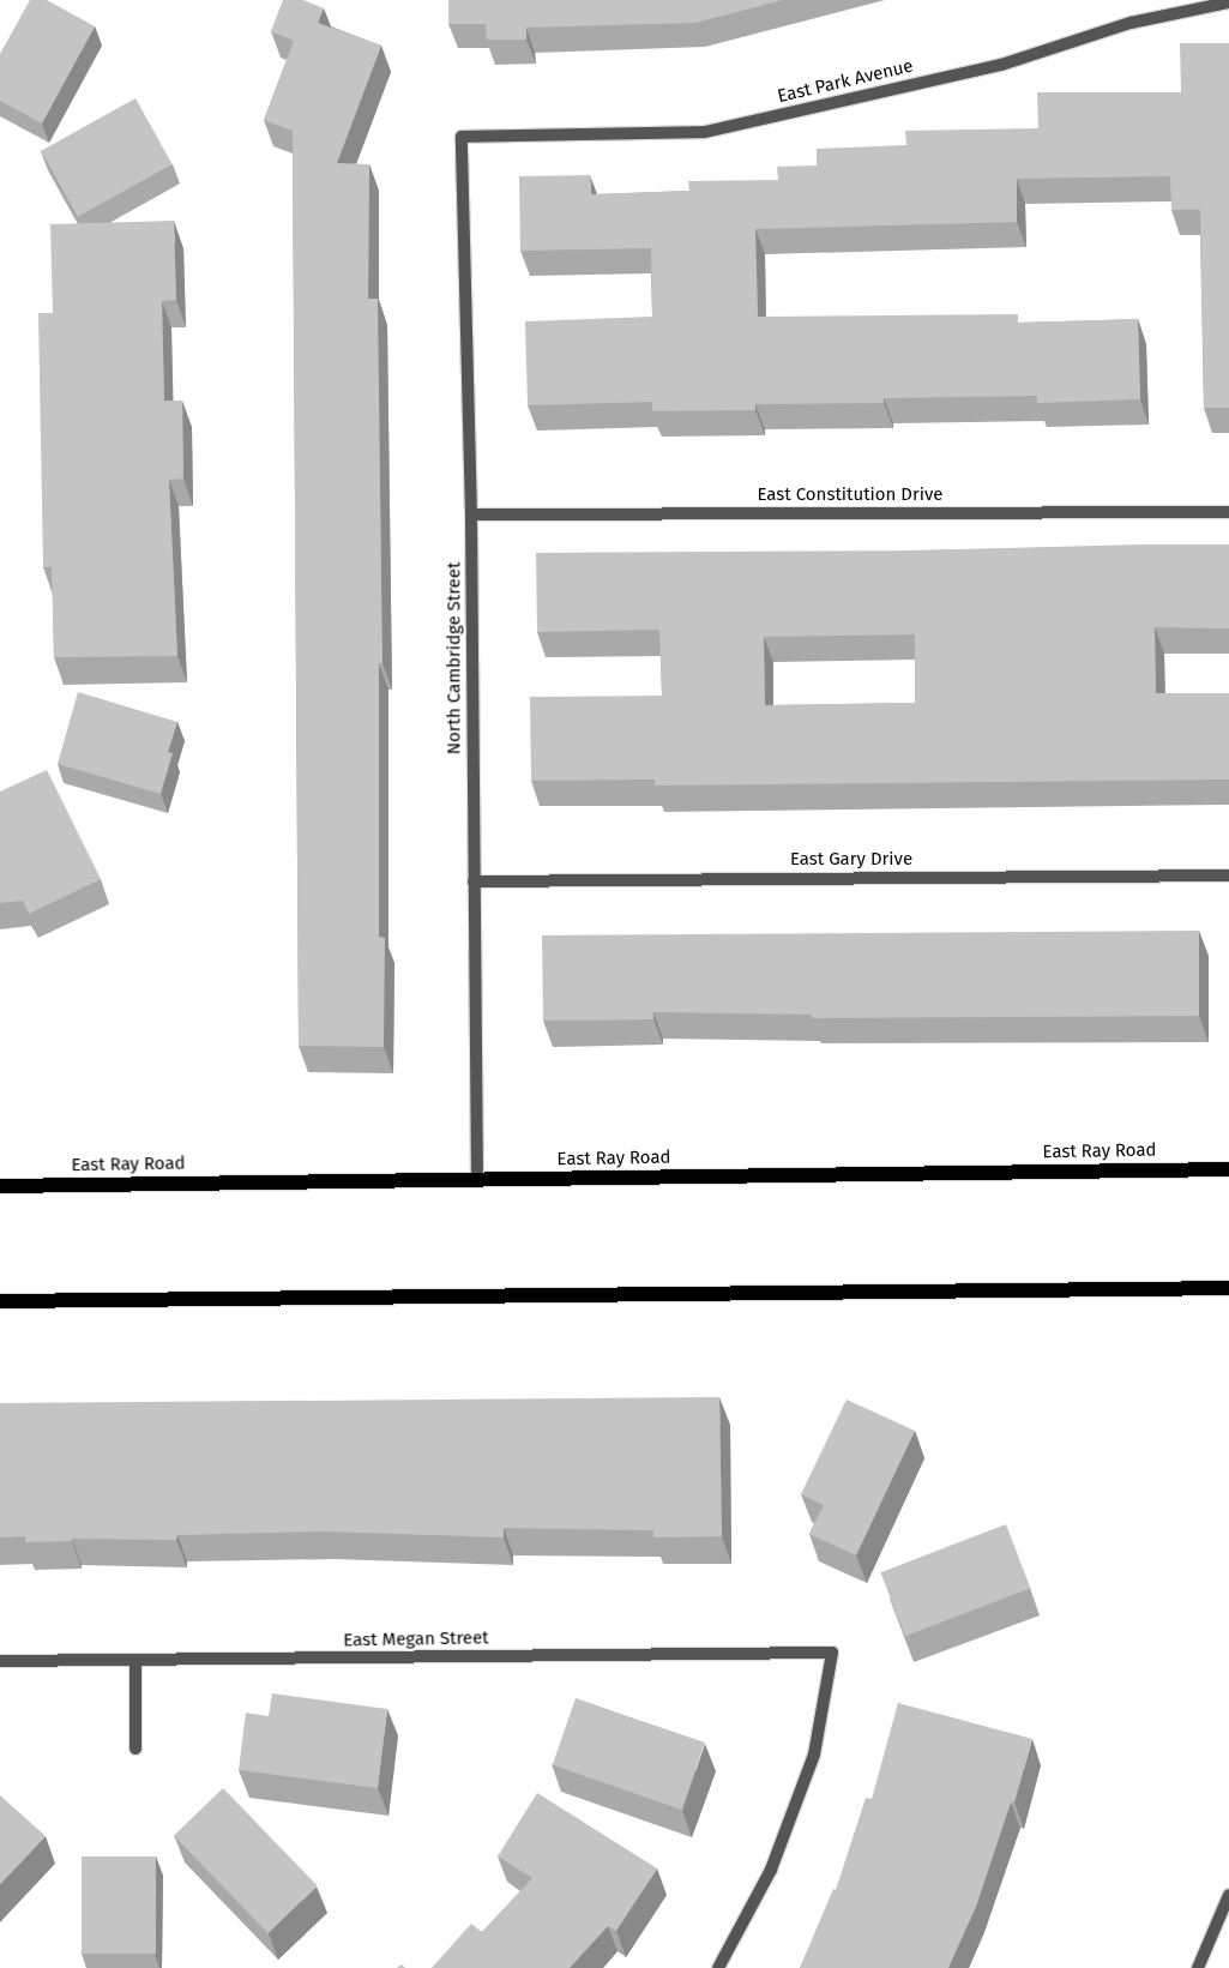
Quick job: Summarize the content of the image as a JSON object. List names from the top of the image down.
{
  "streets": {
    "main road": ["East Ray Road"],
    "street": [
      "East Park Avenue",
      "East Constitution Drive",
      "North Cambridge Street",
      "East Gary Drive",
      "East Megan Street"
    ]
  },
  "crossings": [
    ["East Park Avenue", "North Cambridge Street"],
    ["East Constitution Drive", "North Cambridge Street"],
    ["North Cambridge Street", "East Gary Drive"],
    ["North Cambridge Street", "East Ray Road"]
  ]
}
